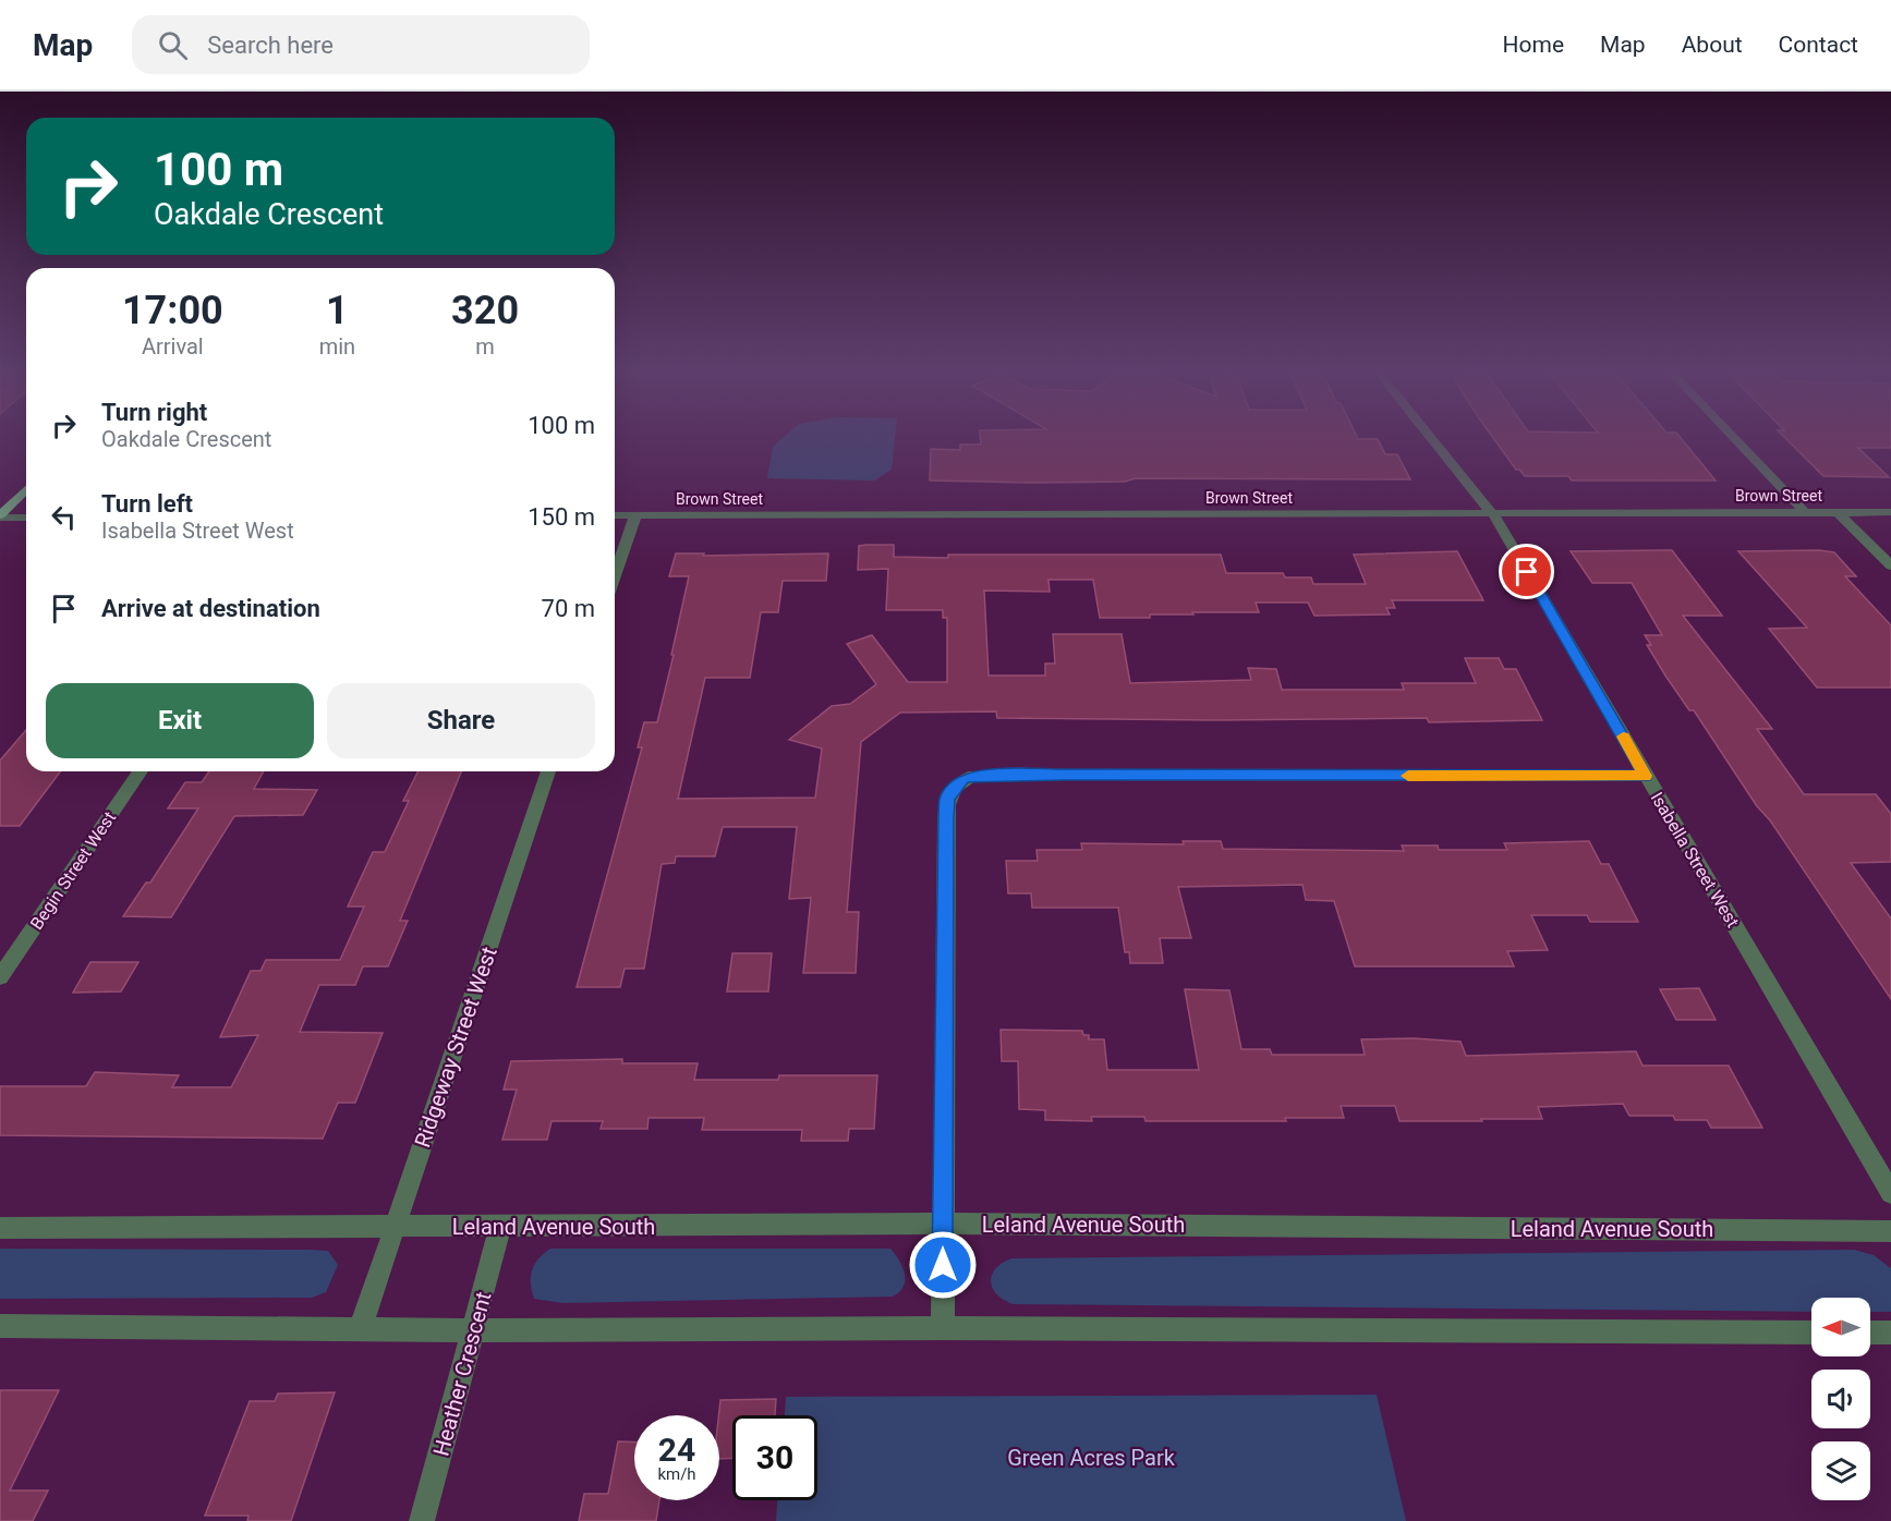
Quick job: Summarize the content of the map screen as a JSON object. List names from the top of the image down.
{
  "streets": {
    "street": [
      "Brown Street",
      "Isabella Street West",
      "Begin Street West",
      "Ridgeway Street West",
      "Leland Avenue South",
      "Heather Crescent"
    ]
  },
  "crossings": [
    ["Brown Street", "Isabella Street West"],
    ["Ridgeway Street West", "Leland Avenue South"],
    ["Leland Avenue South", "Heather Crescent"]
  ],
  "parks": ["Green Acres Park"],
  "north": "left",
  "page": {
    "header": "Map",
    "search": "Search here",
    "nav": [
      "Home",
      "Map",
      "About",
      "Contact"
    ],
    "turn": ["100 m", "Oakdale Crescent"],
    "eta": [
      "17:00",
      "Arrival",
      "1",
      "min",
      "320",
      "m"
    ],
    "list": [
      {
        "name": "Turn right",
        "note": "Oakdale Crescent",
        "value": "100 m"
      },
      {
        "name": "Turn left",
        "note": "Isabella Street West",
        "value": "150 m"
      },
      {
        "name": "Arrive at destination",
        "value": "70 m"
      }
    ],
    "buttons": ["Exit", "Share"],
    "speed": "24 km/h",
    "limit": "30"
  }
}
